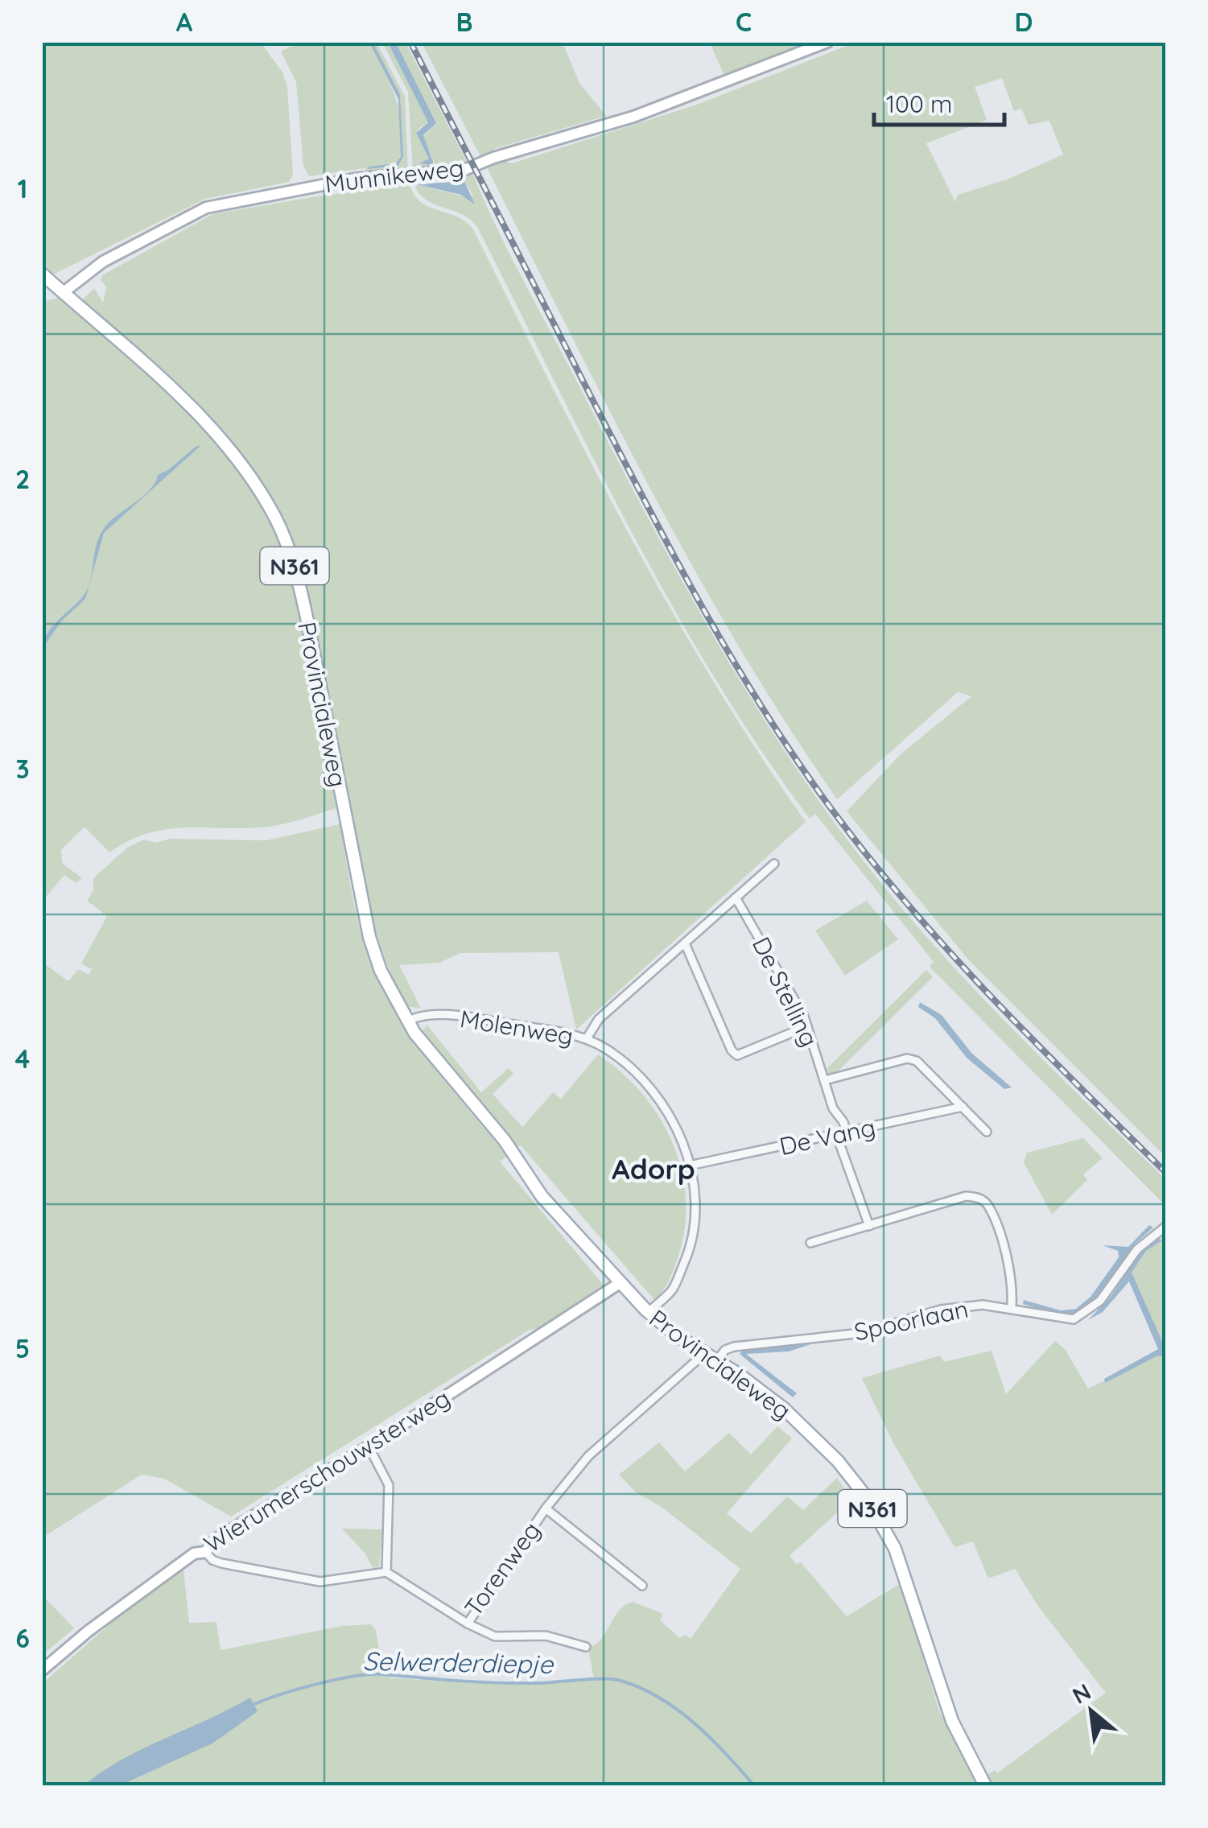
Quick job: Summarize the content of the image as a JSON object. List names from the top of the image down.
{
  "streets": {
    "main road": ["N361", "Provincialeweg"],
    "street": [
      "Munnikeweg",
      "De Stelling",
      "Molenweg",
      "De Vang",
      "Spoorlaan",
      "Wierumerschouwsterweg",
      "Torenweg"
    ]
  },
  "crossings": [
    ["Munnikeweg", "Provincialeweg"],
    ["Provincialeweg", "Molenweg"],
    ["Provincialeweg", "Spoorlaan"],
    ["Provincialeweg", "Wierumerschouwsterweg"],
    ["Provincialeweg", "Torenweg"],
    ["De Stelling", "De Vang"],
    ["Molenweg", "De Vang"]
  ],
  "districts": ["Adorp"],
  "water": ["Selwerderdiepje"],
  "scale_bar": "100 m",
  "north": "top left",
  "grid": {
    "columns": [
      "A",
      "B",
      "C",
      "D"
    ],
    "rows": [
      "1",
      "2",
      "3",
      "4",
      "5",
      "6"
    ]
  }
}
